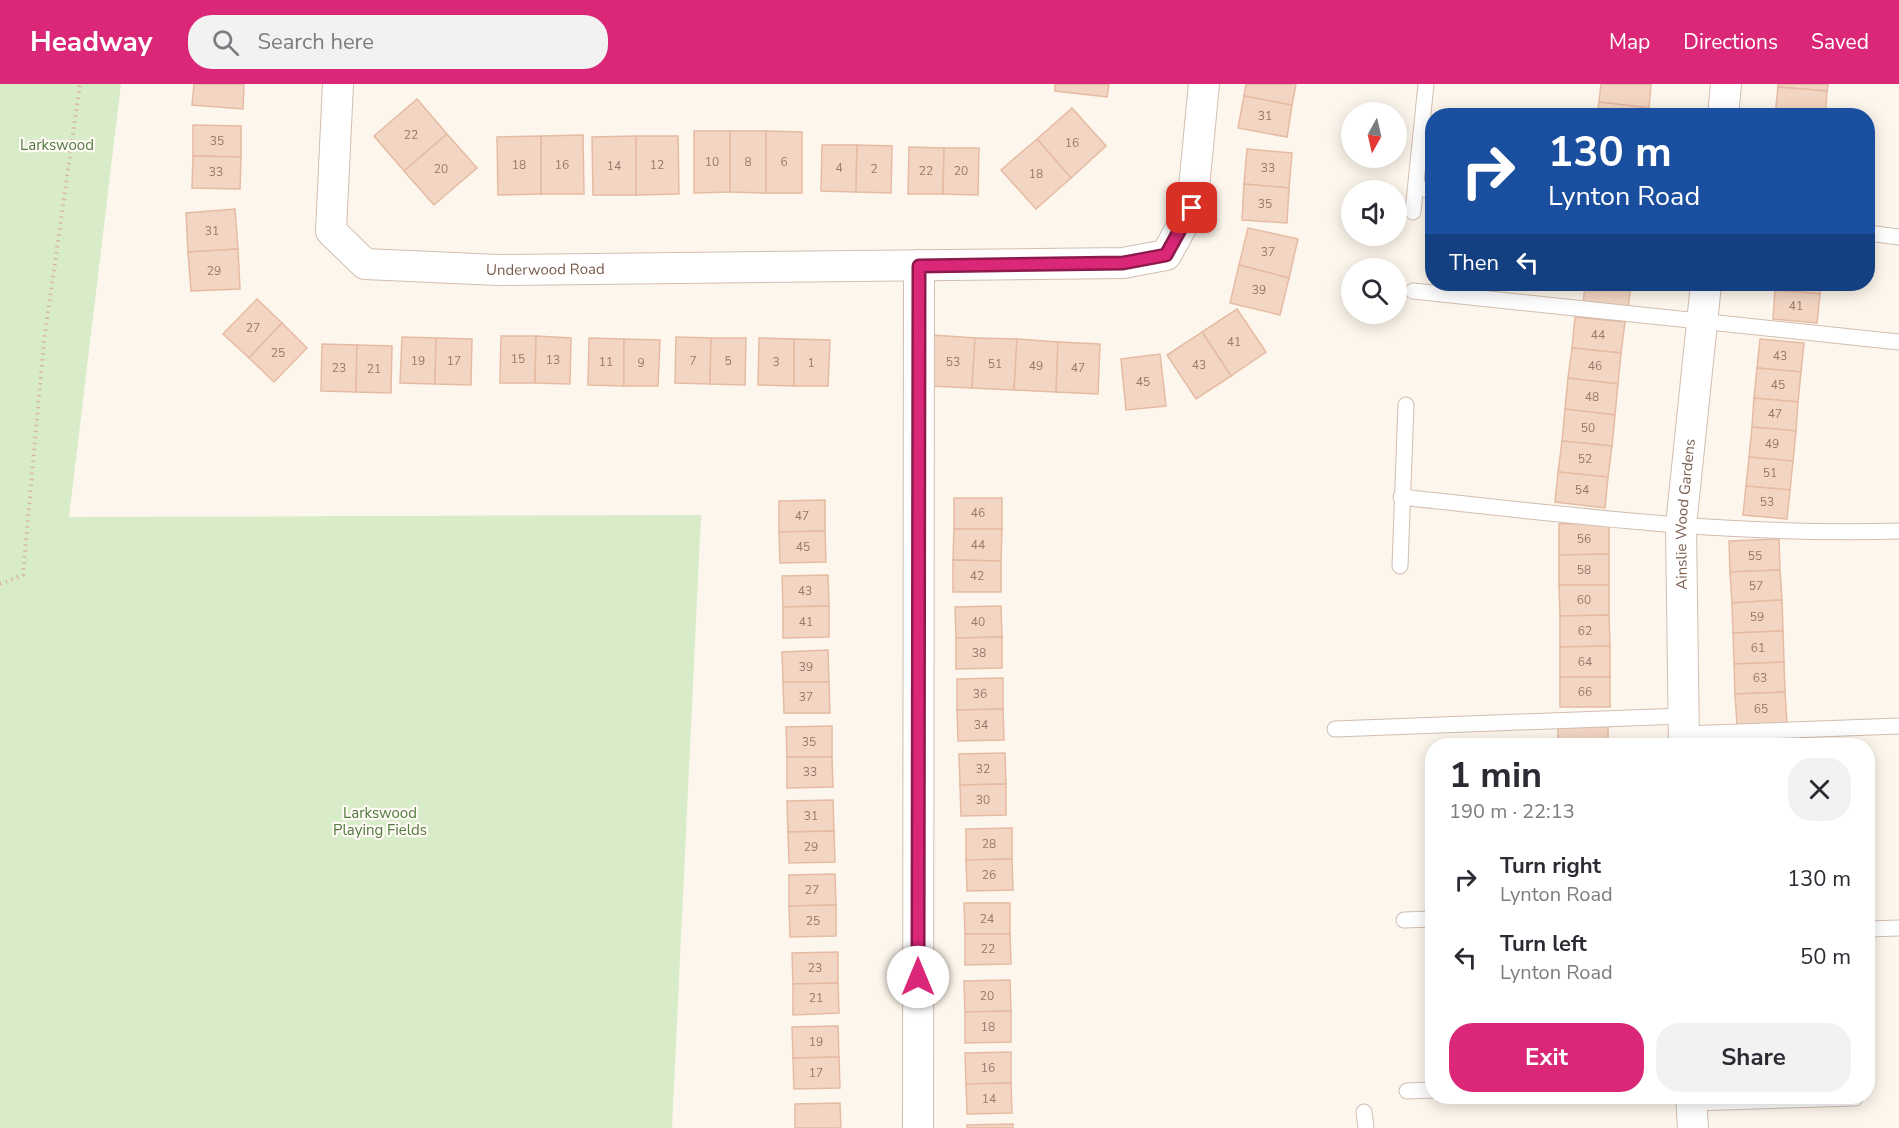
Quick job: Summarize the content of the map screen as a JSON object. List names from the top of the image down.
{
  "streets": {
    "street": ["Underwood Road", "Ainslie Wood Gardens"]
  },
  "parks": ["Larkswood", "Larkswood Playing Fields"],
  "house_numbers": [
    "31",
    "22",
    "35",
    "16",
    "10",
    "8",
    "6",
    "18",
    "16",
    "12",
    "14",
    "4",
    "33",
    "20",
    "2",
    "22",
    "20",
    "33",
    "18",
    "35",
    "31",
    "37",
    "29",
    "39",
    "41",
    "27",
    "44",
    "41",
    "25",
    "43",
    "15",
    "13",
    "19",
    "17",
    "7",
    "5",
    "11",
    "3",
    "53",
    "9",
    "1",
    "51",
    "43",
    "49",
    "46",
    "23",
    "47",
    "21",
    "45",
    "45",
    "48",
    "47",
    "50",
    "49",
    "52",
    "51",
    "54",
    "53",
    "46",
    "47",
    "56",
    "44",
    "45",
    "55",
    "58",
    "42",
    "57",
    "43",
    "60",
    "59",
    "41",
    "40",
    "62",
    "61",
    "38",
    "64",
    "39",
    "63",
    "66",
    "36",
    "37",
    "65",
    "34",
    "35",
    "32",
    "33",
    "30",
    "31",
    "28",
    "29",
    "26",
    "27",
    "24",
    "25",
    "22",
    "23",
    "20",
    "21",
    "18",
    "19",
    "16",
    "17",
    "14"
  ],
  "north": "bottom",
  "page": {
    "header": "Headway",
    "search": "Search here",
    "nav": ["Map", "Directions", "Saved"],
    "turn": ["130 m", "Lynton Road"],
    "then": "Then",
    "heading": ["1 min", "190 m · 22:13"],
    "list": [
      {
        "name": "Turn right",
        "note": "Lynton Road",
        "value": "130 m"
      },
      {
        "name": "Turn left",
        "note": "Lynton Road",
        "value": "50 m"
      }
    ],
    "buttons": ["Exit", "Share"]
  }
}
